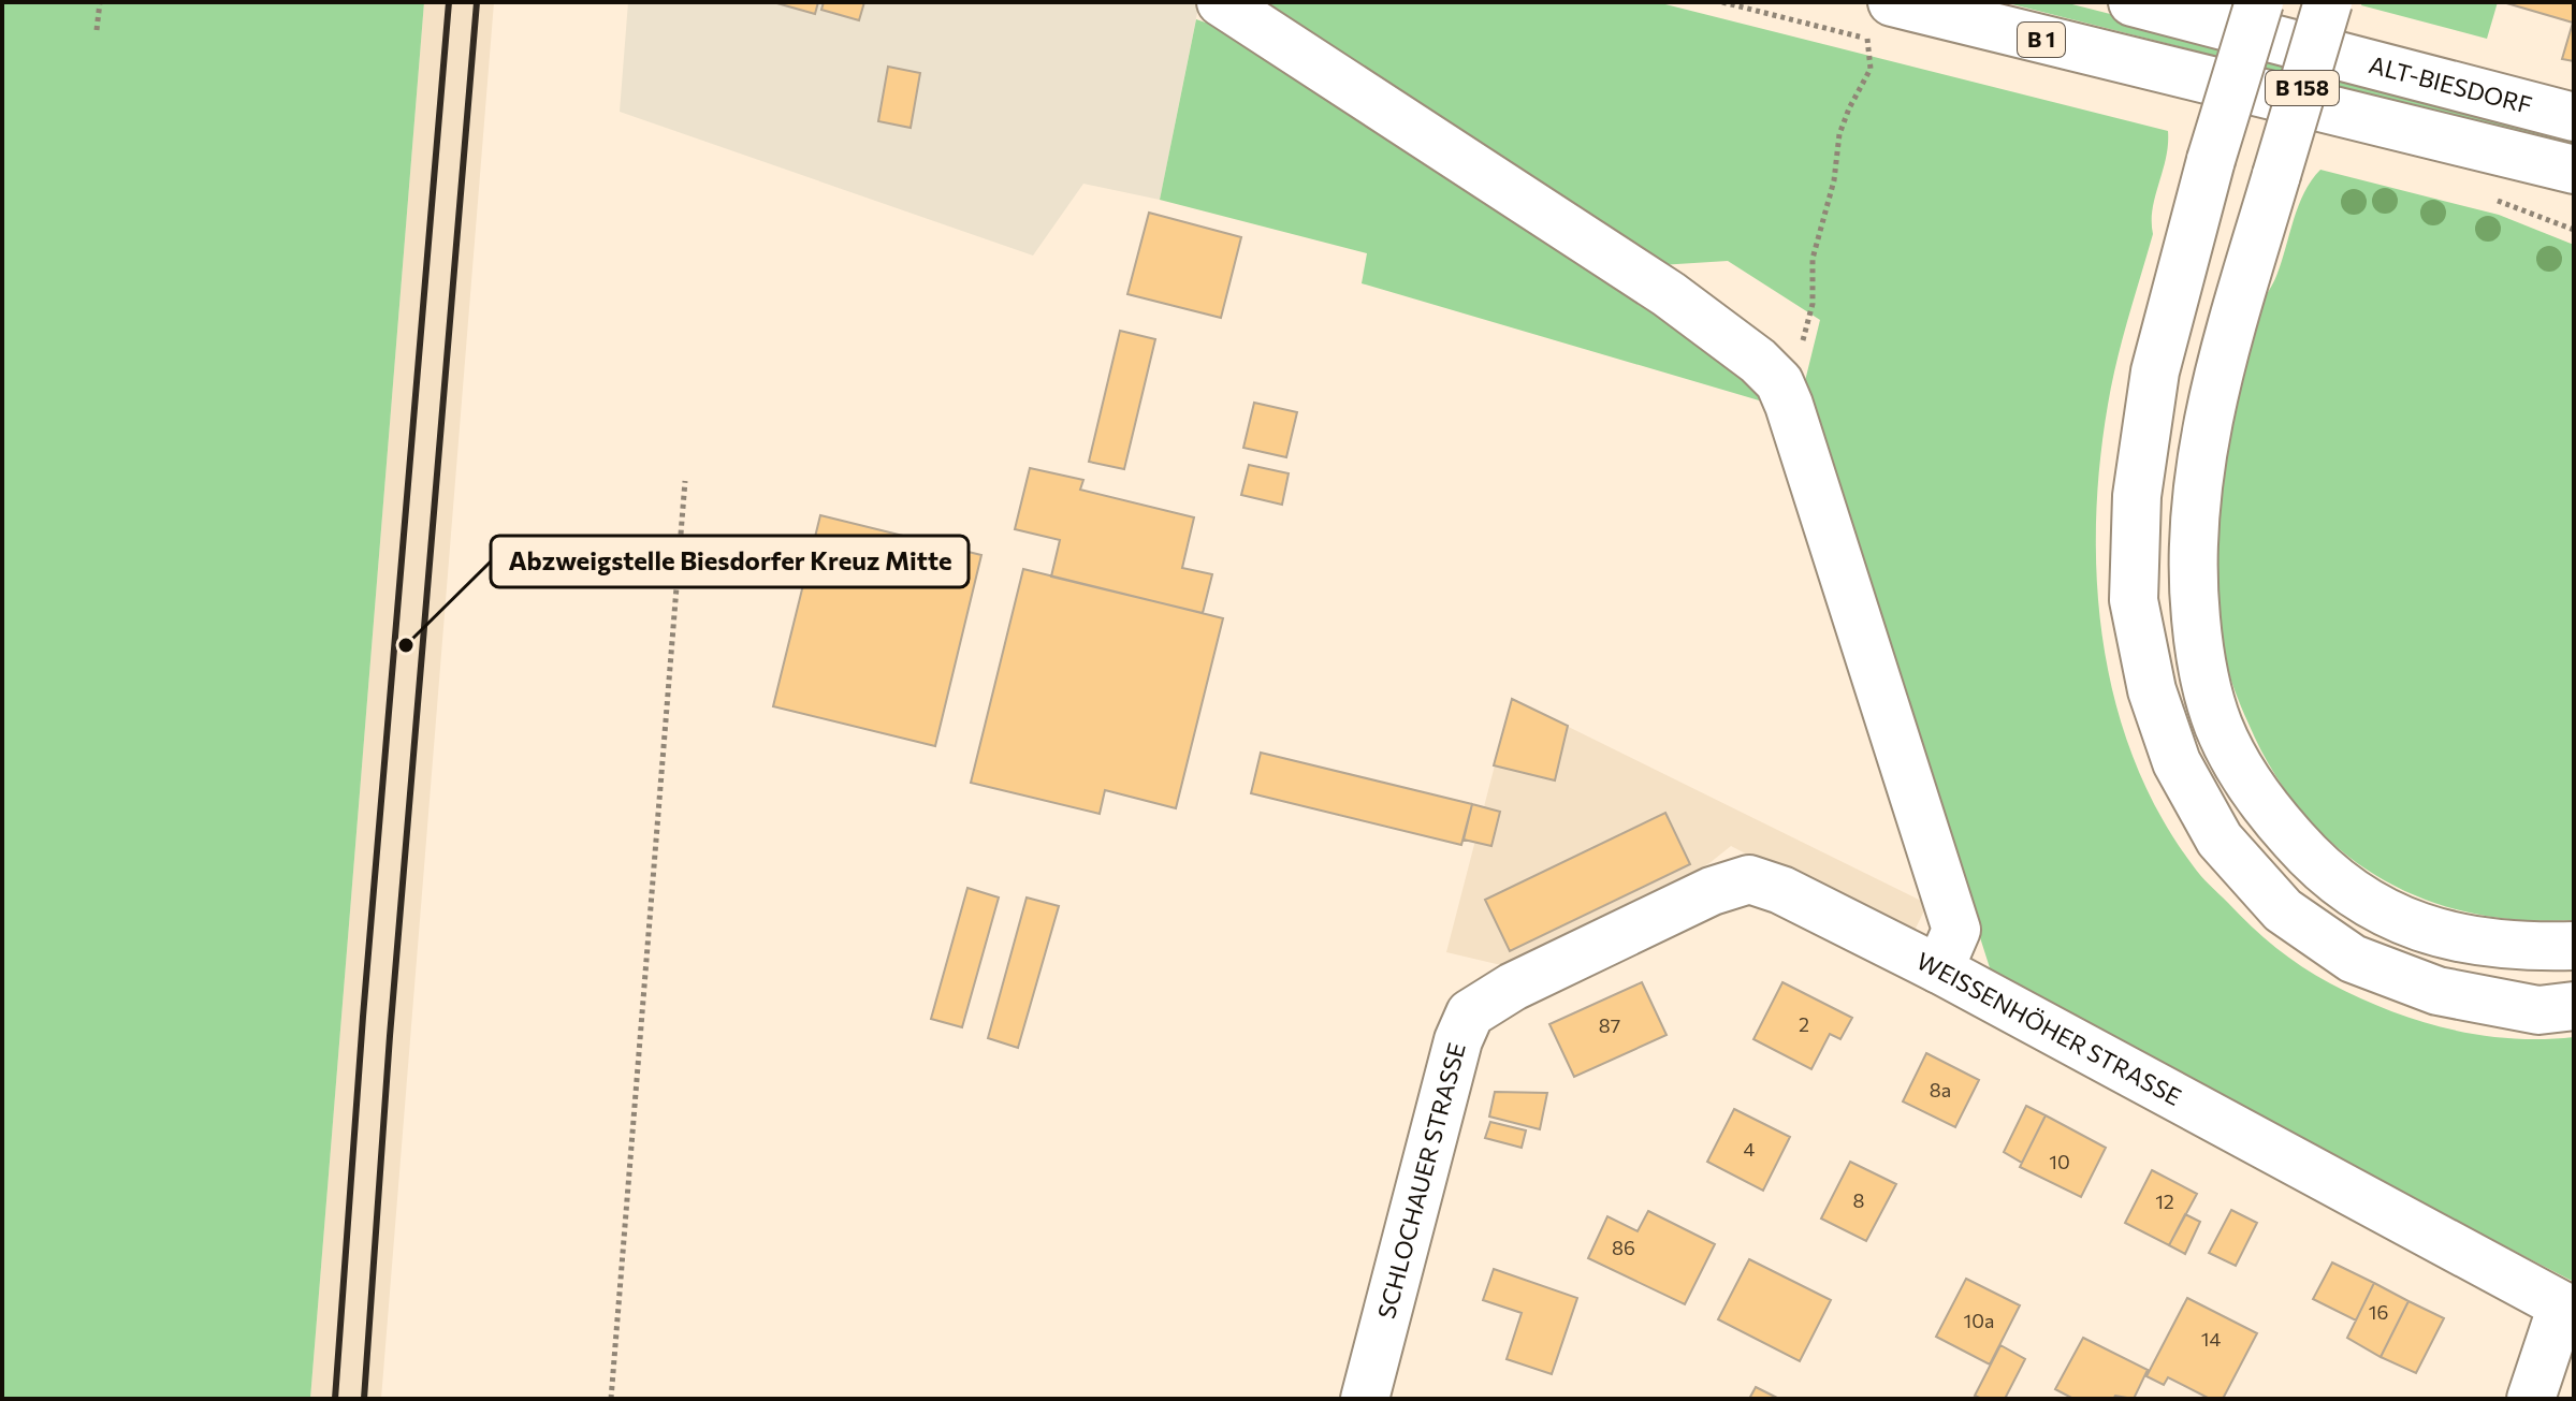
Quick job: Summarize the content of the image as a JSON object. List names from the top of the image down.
{
  "streets": {
    "main road": [
      "B 1",
      "ALT-BIESDORF",
      "B 158",
      "WEISSENHÖHER STRASSE",
      "SCHLOCHAUER STRASSE"
    ]
  },
  "crossings": [
    ["ALT-BIESDORF", "B 158"],
    ["WEISSENHÖHER STRASSE", "SCHLOCHAUER STRASSE"]
  ],
  "places": ["Abzweigstelle Biesdorfer Kreuz Mitte"],
  "house_numbers": [
    "2",
    "87",
    "8a",
    "4",
    "10",
    "8",
    "12",
    "86",
    "16",
    "10a",
    "14"
  ]
}
